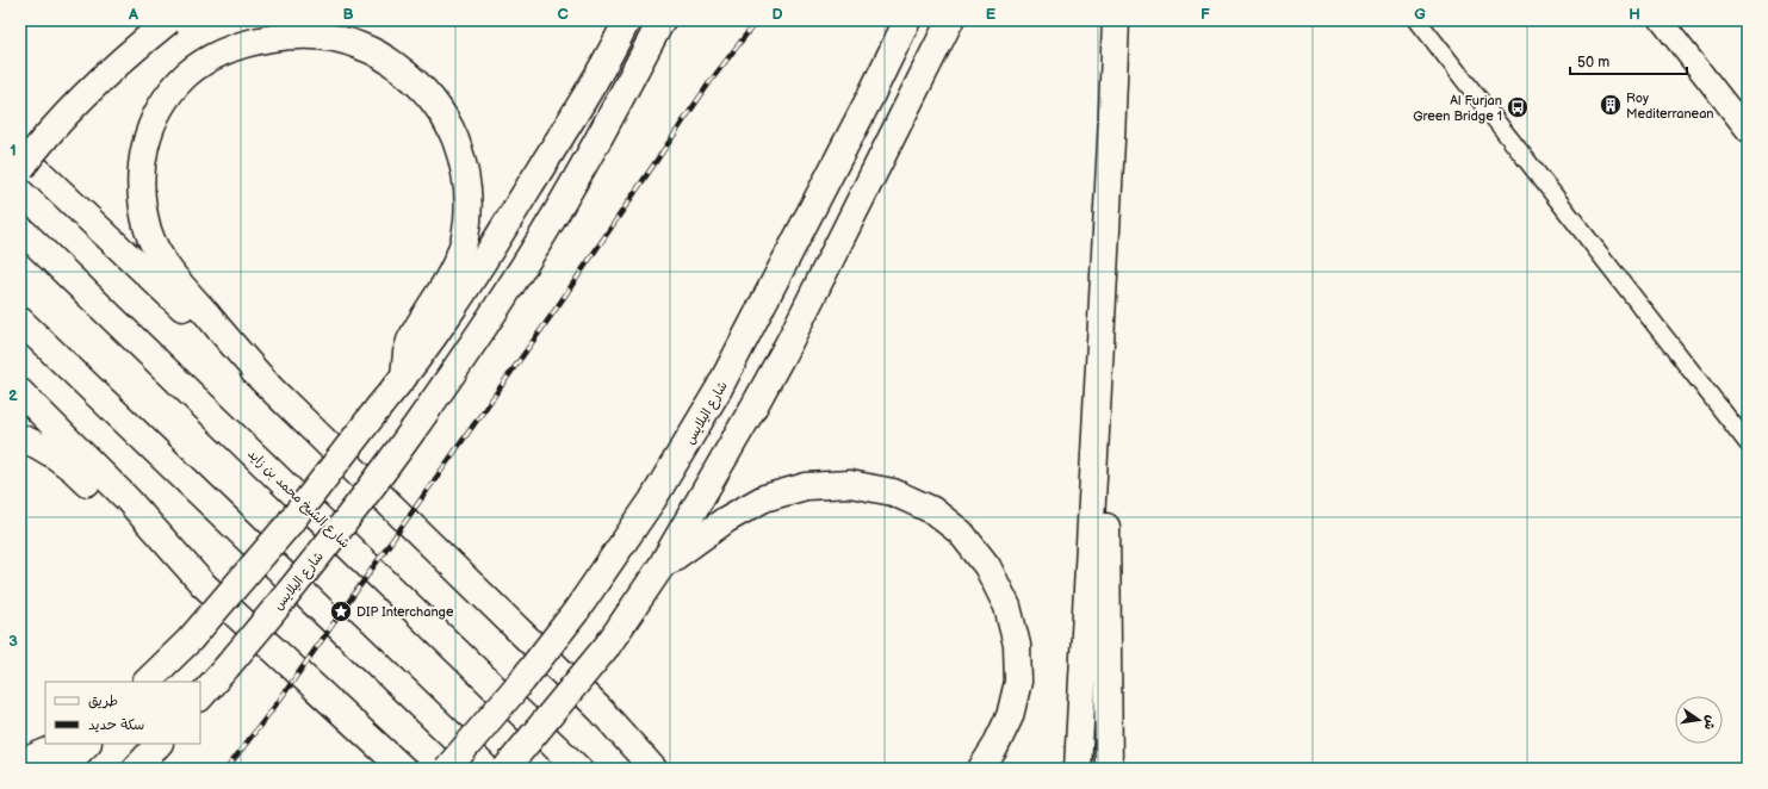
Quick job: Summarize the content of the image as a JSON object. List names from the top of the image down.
{
  "streets": {
    "highway": ["شارع اليلايس", "شارع الشيخ محمد بن زايد"]
  },
  "places": {
    "building": ["Roy Mediterranean"],
    "bus stop": ["Al Furjan Green Bridge 1"],
    "place": ["DIP Interchange"]
  },
  "legend": ["طريق", "سكة حديد"],
  "scale_bar": "50 m",
  "north": "right",
  "grid": {
    "columns": [
      "A",
      "B",
      "C",
      "D",
      "E",
      "F",
      "G",
      "H"
    ],
    "rows": ["1", "2", "3"]
  }
}
